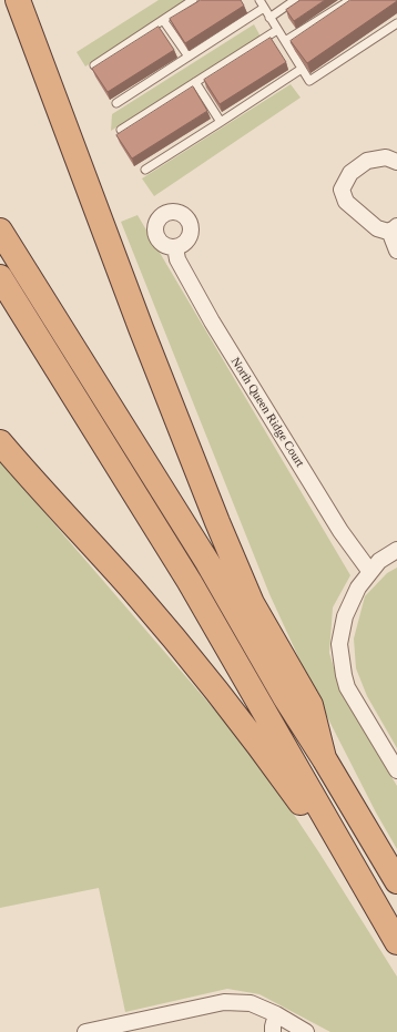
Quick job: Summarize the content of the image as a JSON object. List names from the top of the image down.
{
  "streets": {
    "street": ["North Queen Ridge Court"]
  }
}
